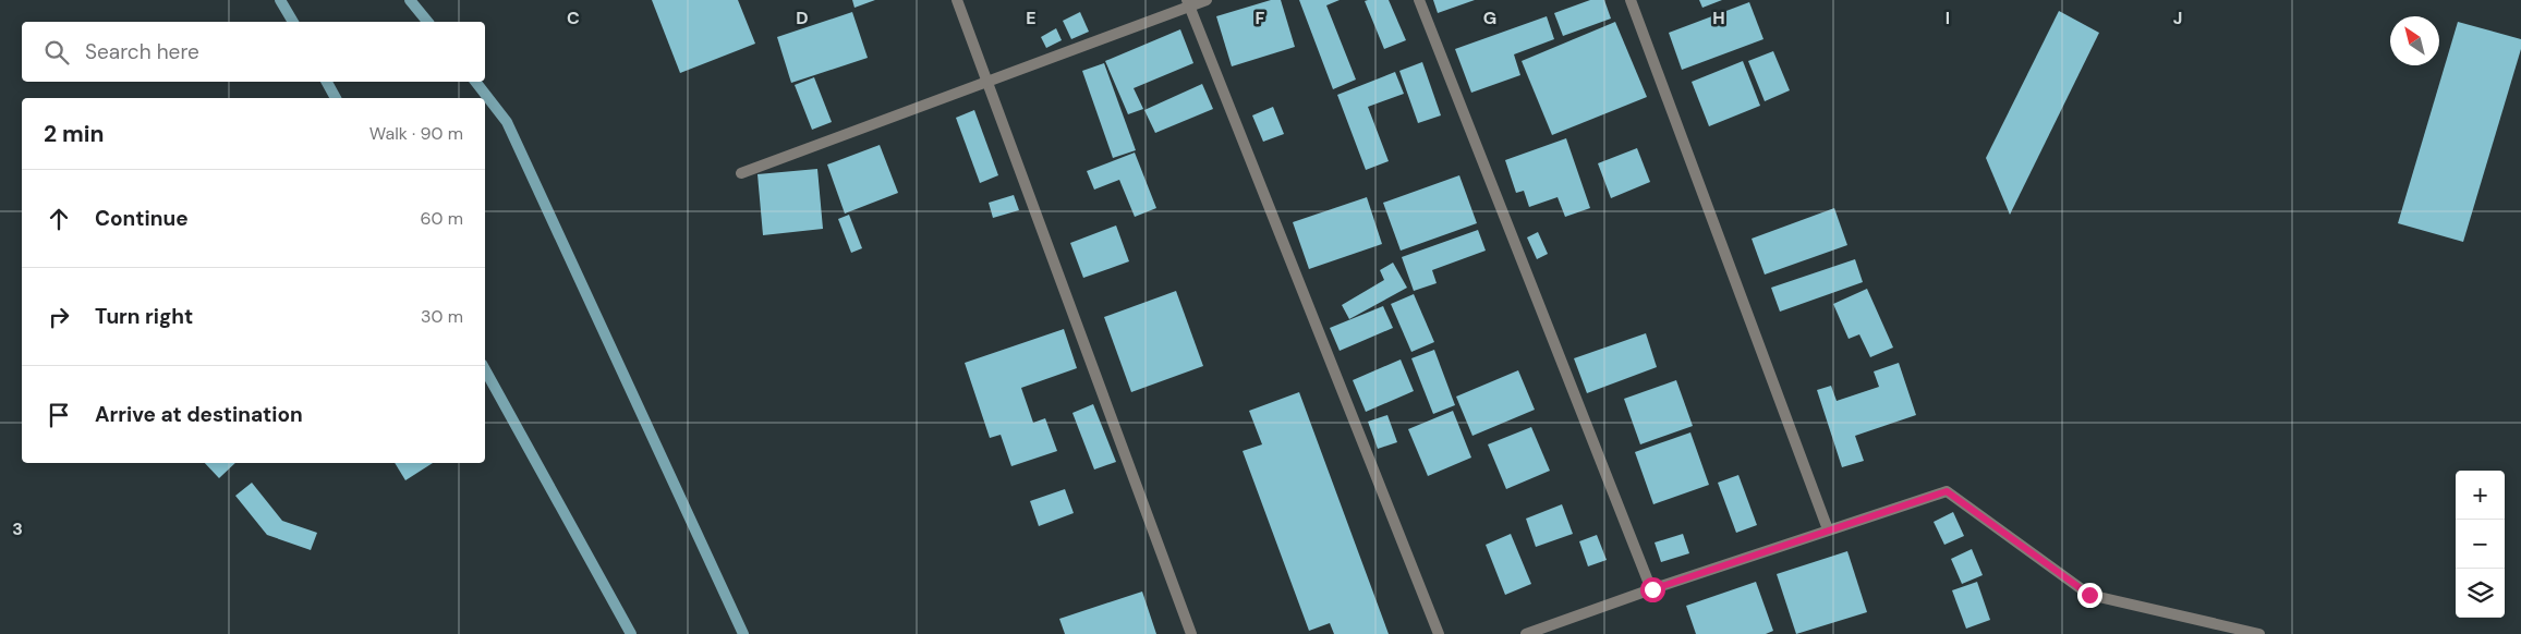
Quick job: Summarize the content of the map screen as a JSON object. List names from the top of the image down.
{
  "north": "top left",
  "page": {
    "search": "Search here",
    "heading": ["2 min", "Walk · 90 m"],
    "list": [
      ["Continue", "60 m"],
      ["Turn right", "30 m"],
      "Arrive at destination"
    ],
    "map_buttons": ["+", "−"]
  },
  "grid": {
    "columns": [
      "C",
      "D",
      "E",
      "F",
      "G",
      "H",
      "I",
      "J"
    ],
    "rows": ["3"]
  }
}
